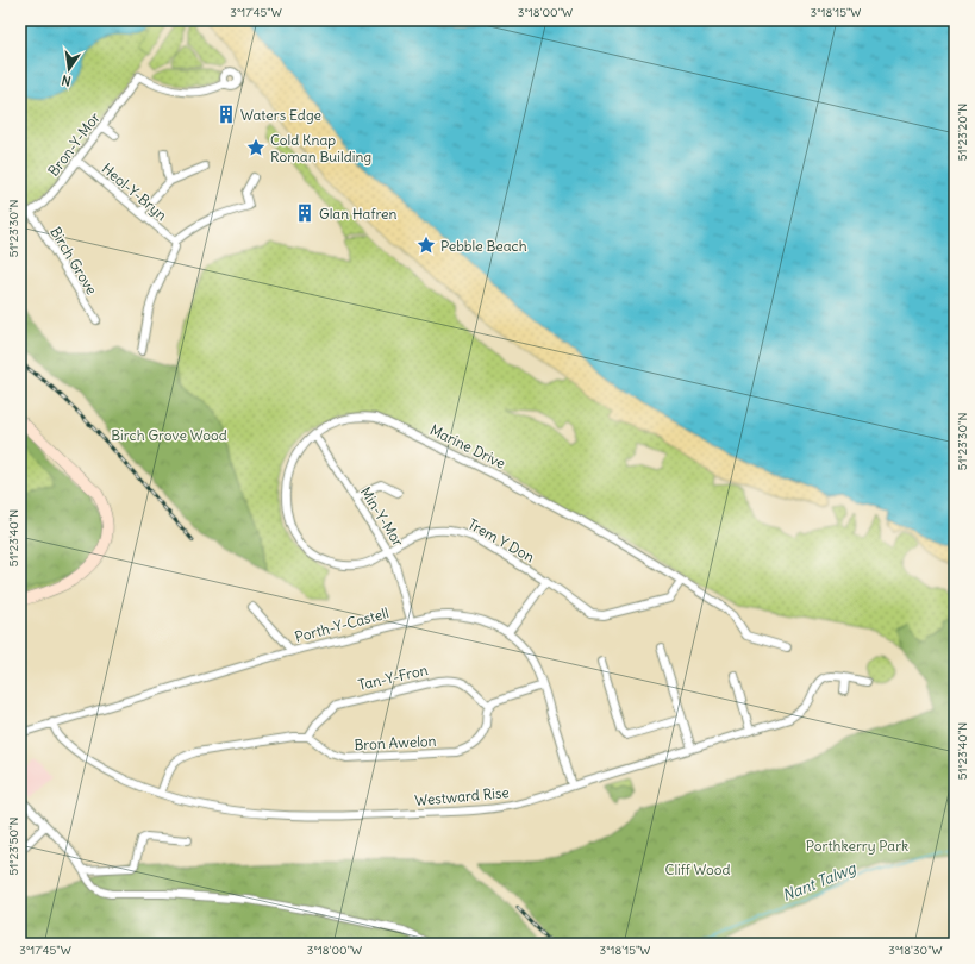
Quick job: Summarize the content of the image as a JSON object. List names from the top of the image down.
{
  "streets": {
    "street": [
      "Bron-Y-Mor",
      "Heol-Y-Bryn",
      "Birch Grove",
      "Marine Drive",
      "Min-Y-Mor",
      "Trem Y Don",
      "Porth-Y-Castell",
      "Tan-Y-Fron",
      "Bron Awelon",
      "Westward Rise"
    ]
  },
  "crossings": [
    ["Bron-Y-Mor", "Heol-Y-Bryn"],
    ["Bron-Y-Mor", "Birch Grove"],
    ["Marine Drive", "Min-Y-Mor"],
    ["Marine Drive", "Trem Y Don"],
    ["Min-Y-Mor", "Trem Y Don"],
    ["Min-Y-Mor", "Porth-Y-Castell"],
    ["Porth-Y-Castell", "Westward Rise"],
    ["Tan-Y-Fron", "Bron Awelon"]
  ],
  "water": ["Nant Talwg"],
  "parks": ["Birch Grove Wood", "Porthkerry Park", "Cliff Wood"],
  "places": {
    "building": ["Waters Edge", "Glan Hafren"],
    "place": ["Cold Knap Roman Building", "Pebble Beach"]
  },
  "north": "bottom",
  "coordinates": [
    "3°17'45\"W",
    "3°18'00\"W",
    "3°18'15\"W",
    "51°23'20\"N",
    "51°23'30\"N",
    "51°23'40\"N",
    "51°23'50\"N",
    "3°18'30\"W"
  ]
}
